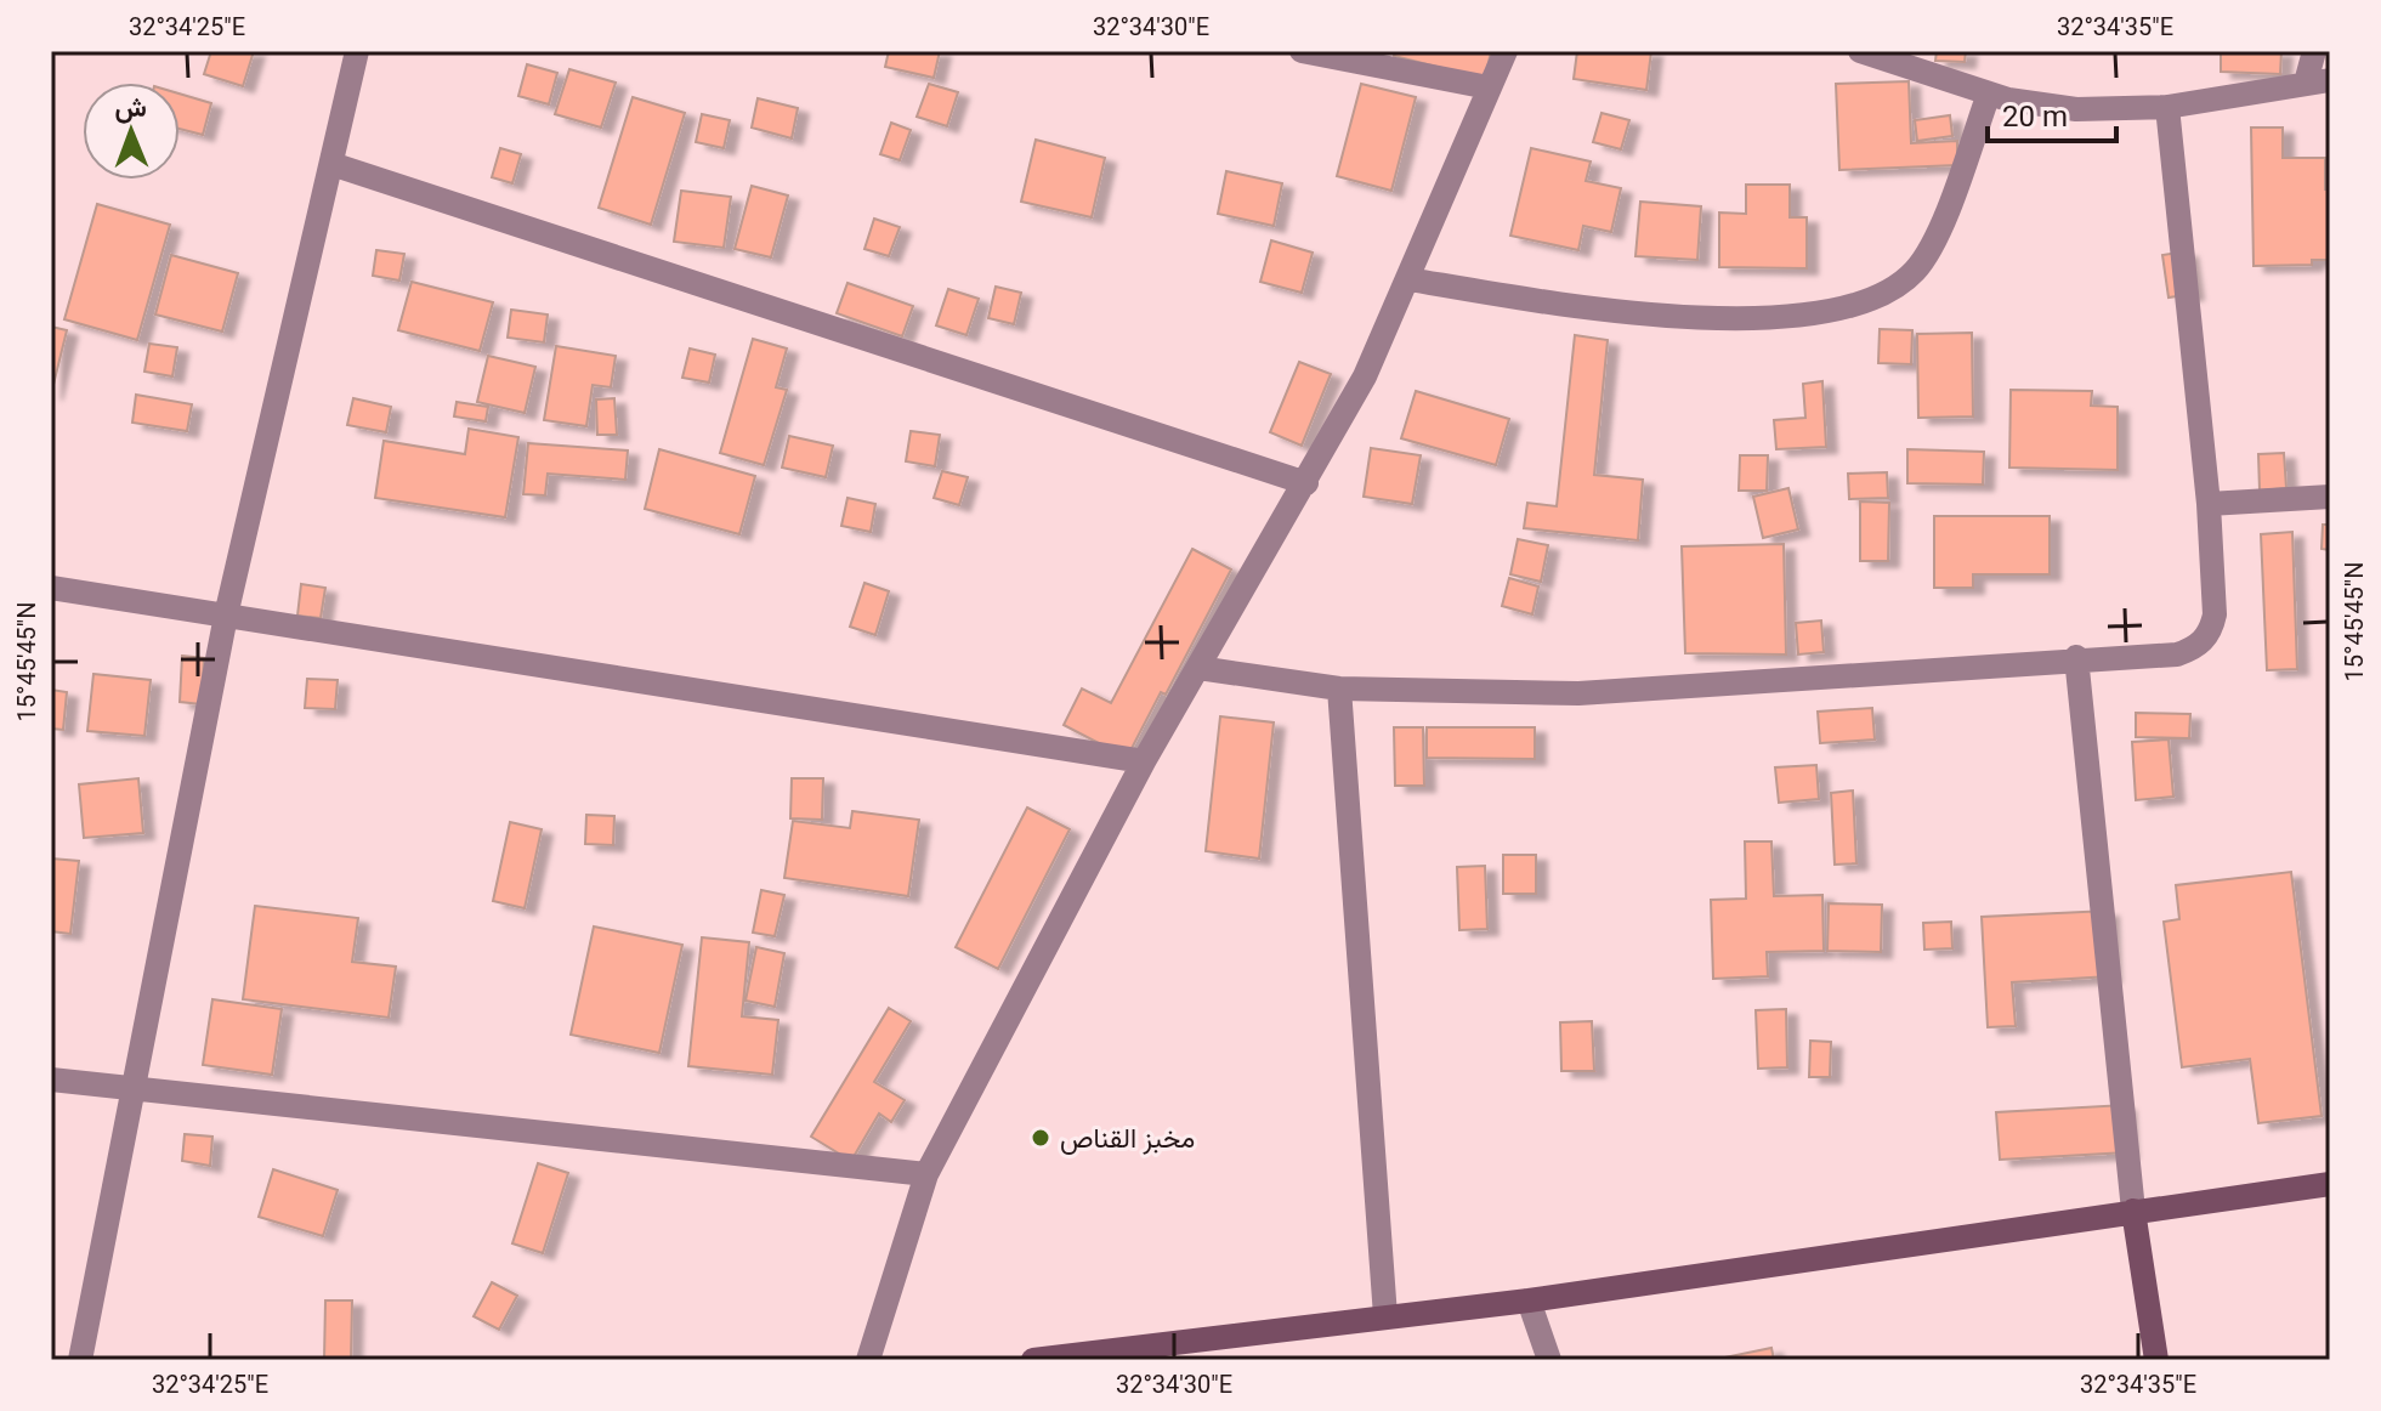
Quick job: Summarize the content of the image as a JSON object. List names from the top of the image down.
{
  "places": ["مخبز القناص"],
  "scale_bar": "20 m",
  "north": "top",
  "coordinates": [
    "32°34'25\"E",
    "32°34'30\"E",
    "32°34'35\"E",
    "15°45'45\"N"
  ]
}
